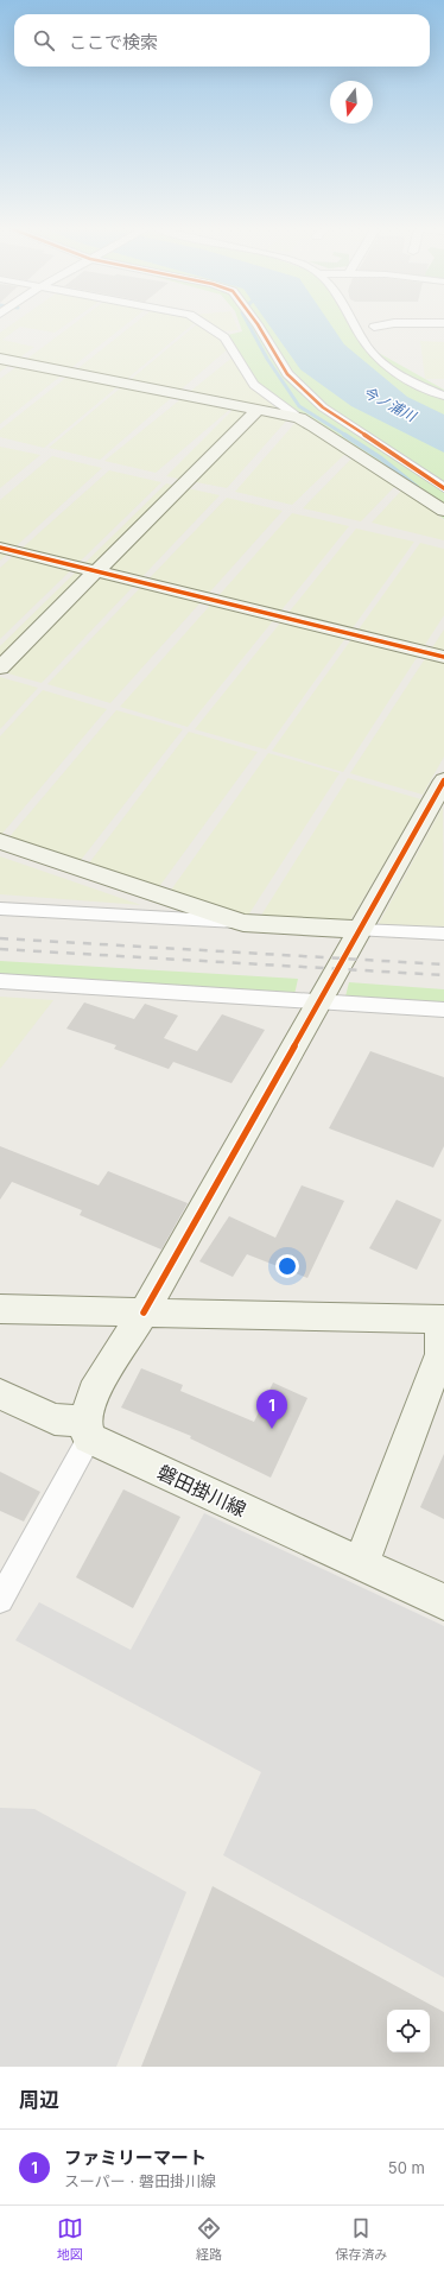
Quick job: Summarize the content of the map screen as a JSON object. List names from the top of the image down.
{
  "streets": {
    "street": ["磐田掛川線"]
  },
  "water": ["今ノ浦川"],
  "north": "bottom",
  "page": {
    "search": "ここで検索",
    "pins": "1",
    "heading": "周辺",
    "list": [
      {
        "mark": "1",
        "name": "ファミリーマート",
        "note": "スーパー · 磐田掛川線",
        "value": "50 m"
      }
    ],
    "nav": ["地図", "経路", "保存済み"]
  }
}
